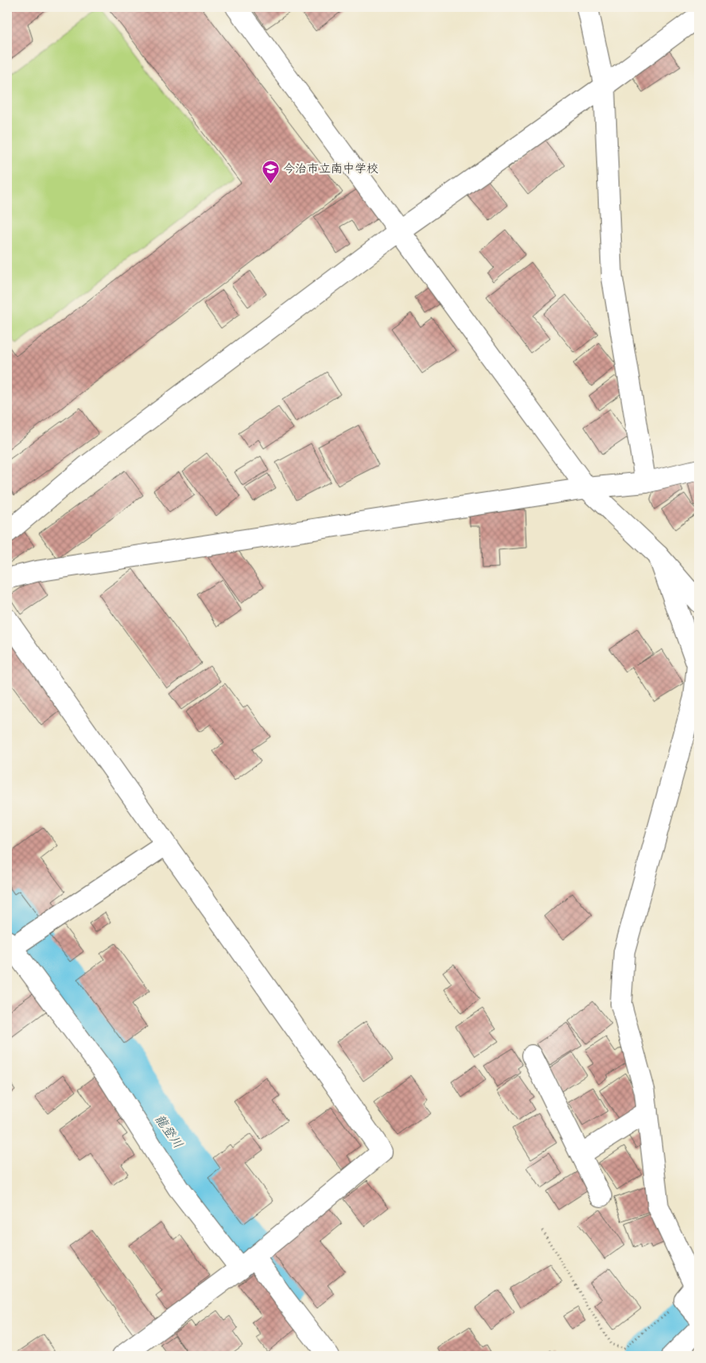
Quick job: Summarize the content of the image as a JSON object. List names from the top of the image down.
{
  "water": ["龍登川"],
  "places": {
    "school or university": ["今治市立南中学校"]
  }
}
